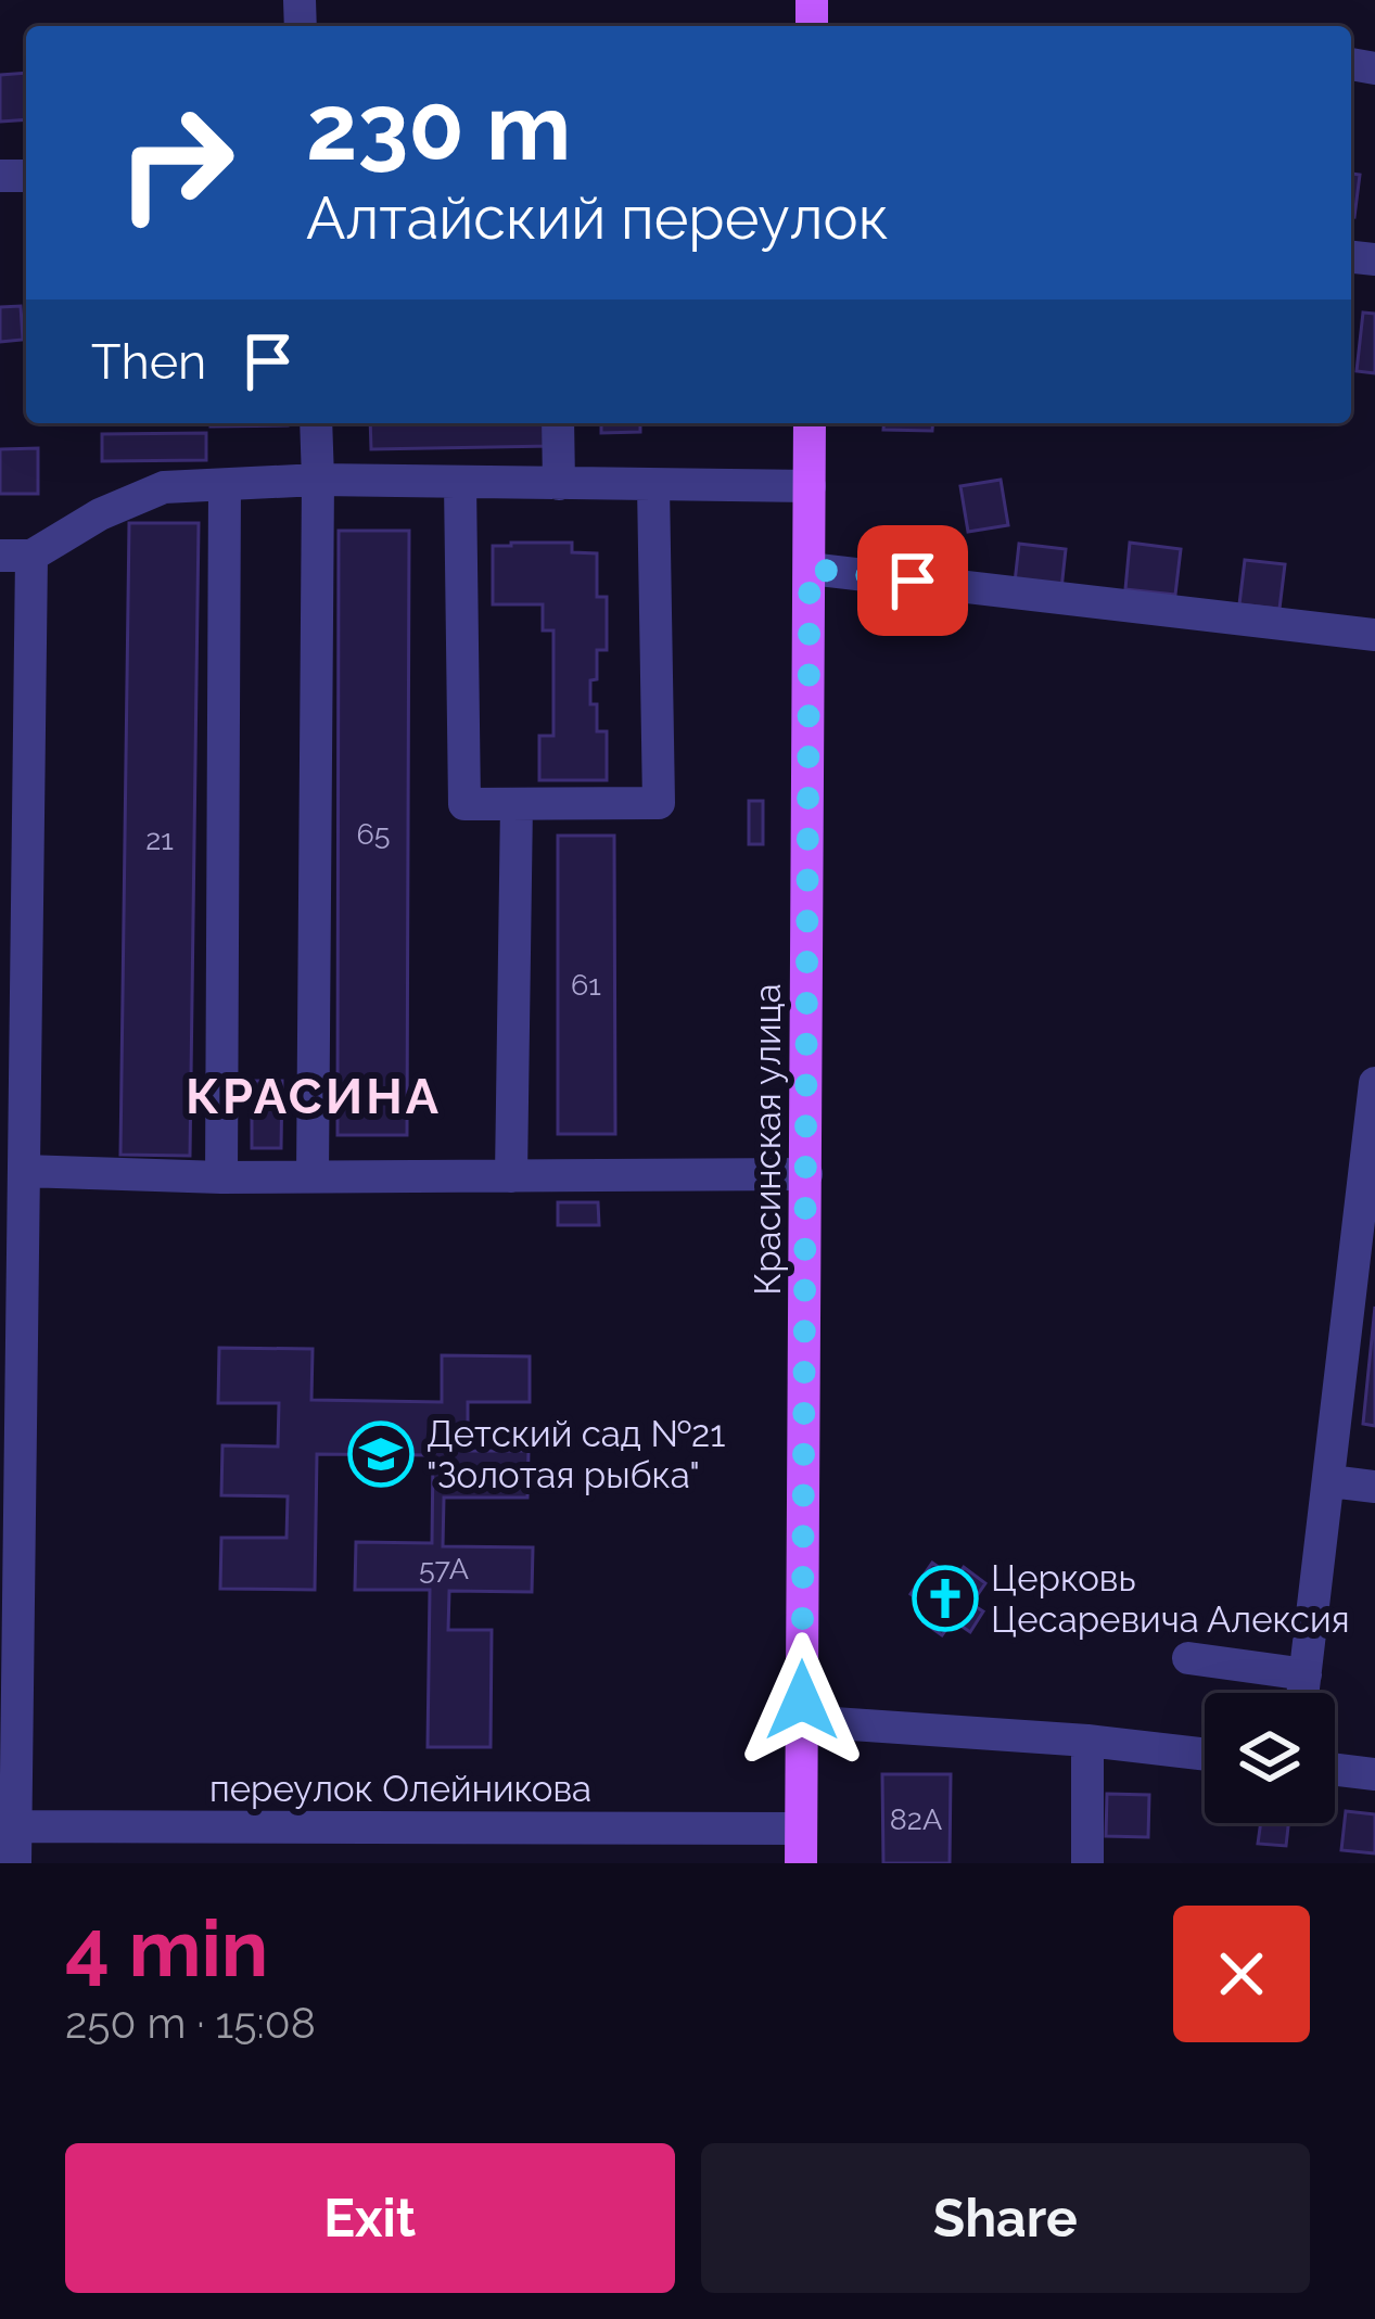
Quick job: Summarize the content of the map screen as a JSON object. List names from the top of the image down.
{
  "streets": {
    "main road": ["Красинская улица"],
    "street": ["переулок Олейникова"]
  },
  "crossings": [
    ["Красинская улица", "переулок Олейникова"]
  ],
  "districts": ["КРАСИНА"],
  "places": {
    "school or university": ["Детский сад №21 \"Золотая рыбка\""],
    "church": ["Церковь Цесаревича Алексия"]
  },
  "house_numbers": [
    "65",
    "21",
    "61",
    "57А",
    "82А"
  ],
  "page": {
    "turn": ["230 m", "Алтайский переулок"],
    "then": "Then",
    "heading": ["4 min", "250 m · 15:08"],
    "buttons": ["Exit", "Share"]
  }
}
